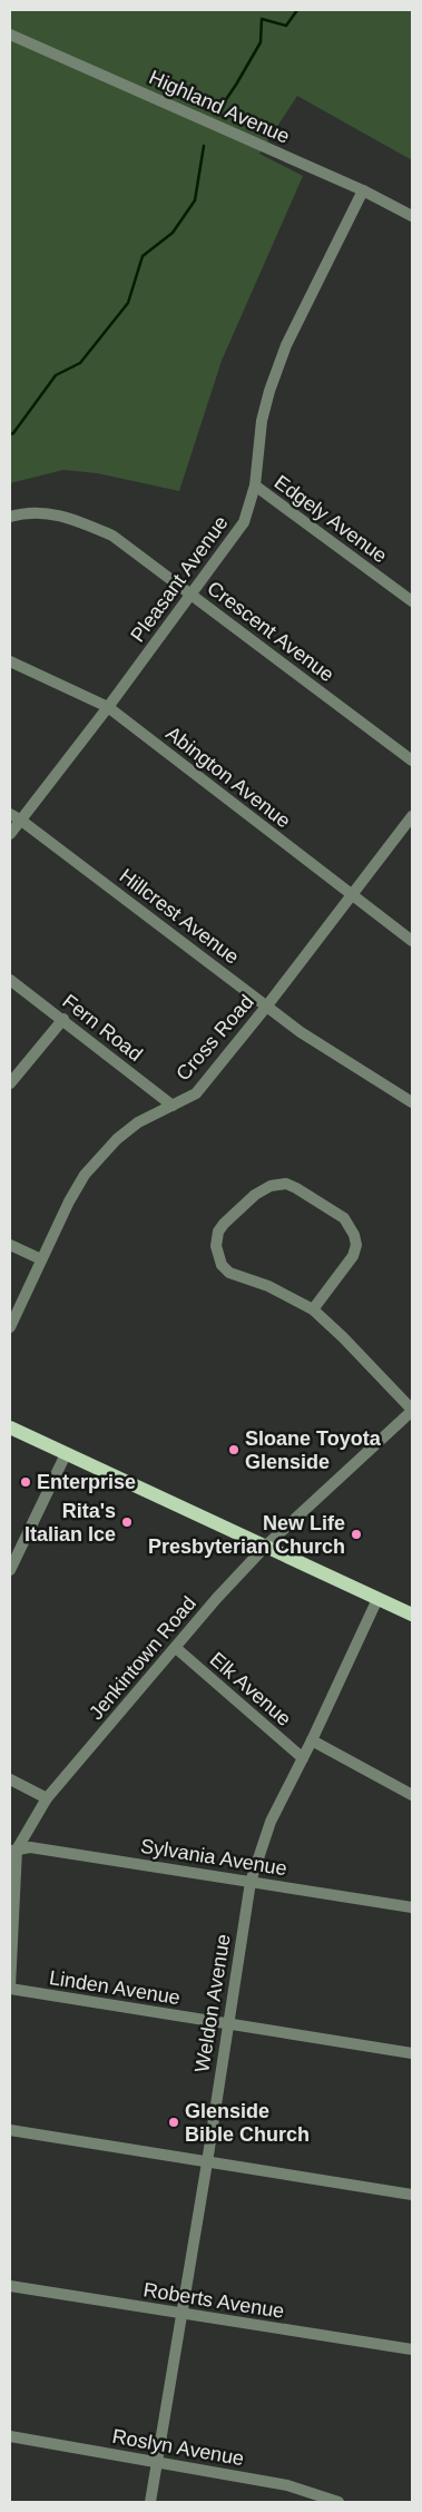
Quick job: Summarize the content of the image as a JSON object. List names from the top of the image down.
{
  "streets": {
    "street": [
      "Highland Avenue",
      "Edgely Avenue",
      "Pleasant Avenue",
      "Crescent Avenue",
      "Abington Avenue",
      "Hillcrest Avenue",
      "Fern Road",
      "Cross Road",
      "Jenkintown Road",
      "Elk Avenue",
      "Sylvania Avenue",
      "Linden Avenue",
      "Weldon Avenue",
      "Roberts Avenue",
      "Roslyn Avenue"
    ]
  },
  "crossings": [
    ["Highland Avenue", "Pleasant Avenue"],
    ["Edgely Avenue", "Pleasant Avenue"],
    ["Pleasant Avenue", "Crescent Avenue"],
    ["Pleasant Avenue", "Abington Avenue"],
    ["Pleasant Avenue", "Hillcrest Avenue"],
    ["Abington Avenue", "Cross Road"],
    ["Hillcrest Avenue", "Cross Road"],
    ["Fern Road", "Cross Road"],
    ["Jenkintown Road", "Elk Avenue"],
    ["Jenkintown Road", "Sylvania Avenue"],
    ["Jenkintown Road", "Linden Avenue"],
    ["Elk Avenue", "Weldon Avenue"],
    ["Sylvania Avenue", "Weldon Avenue"],
    ["Linden Avenue", "Weldon Avenue"],
    ["Weldon Avenue", "Roberts Avenue"],
    ["Weldon Avenue", "Roslyn Avenue"]
  ],
  "places": [
    "Sloane Toyota Glenside",
    "Enterprise",
    "Rita's Italian Ice",
    "New Life Presbyterian Church",
    "Glenside Bible Church"
  ]
}
